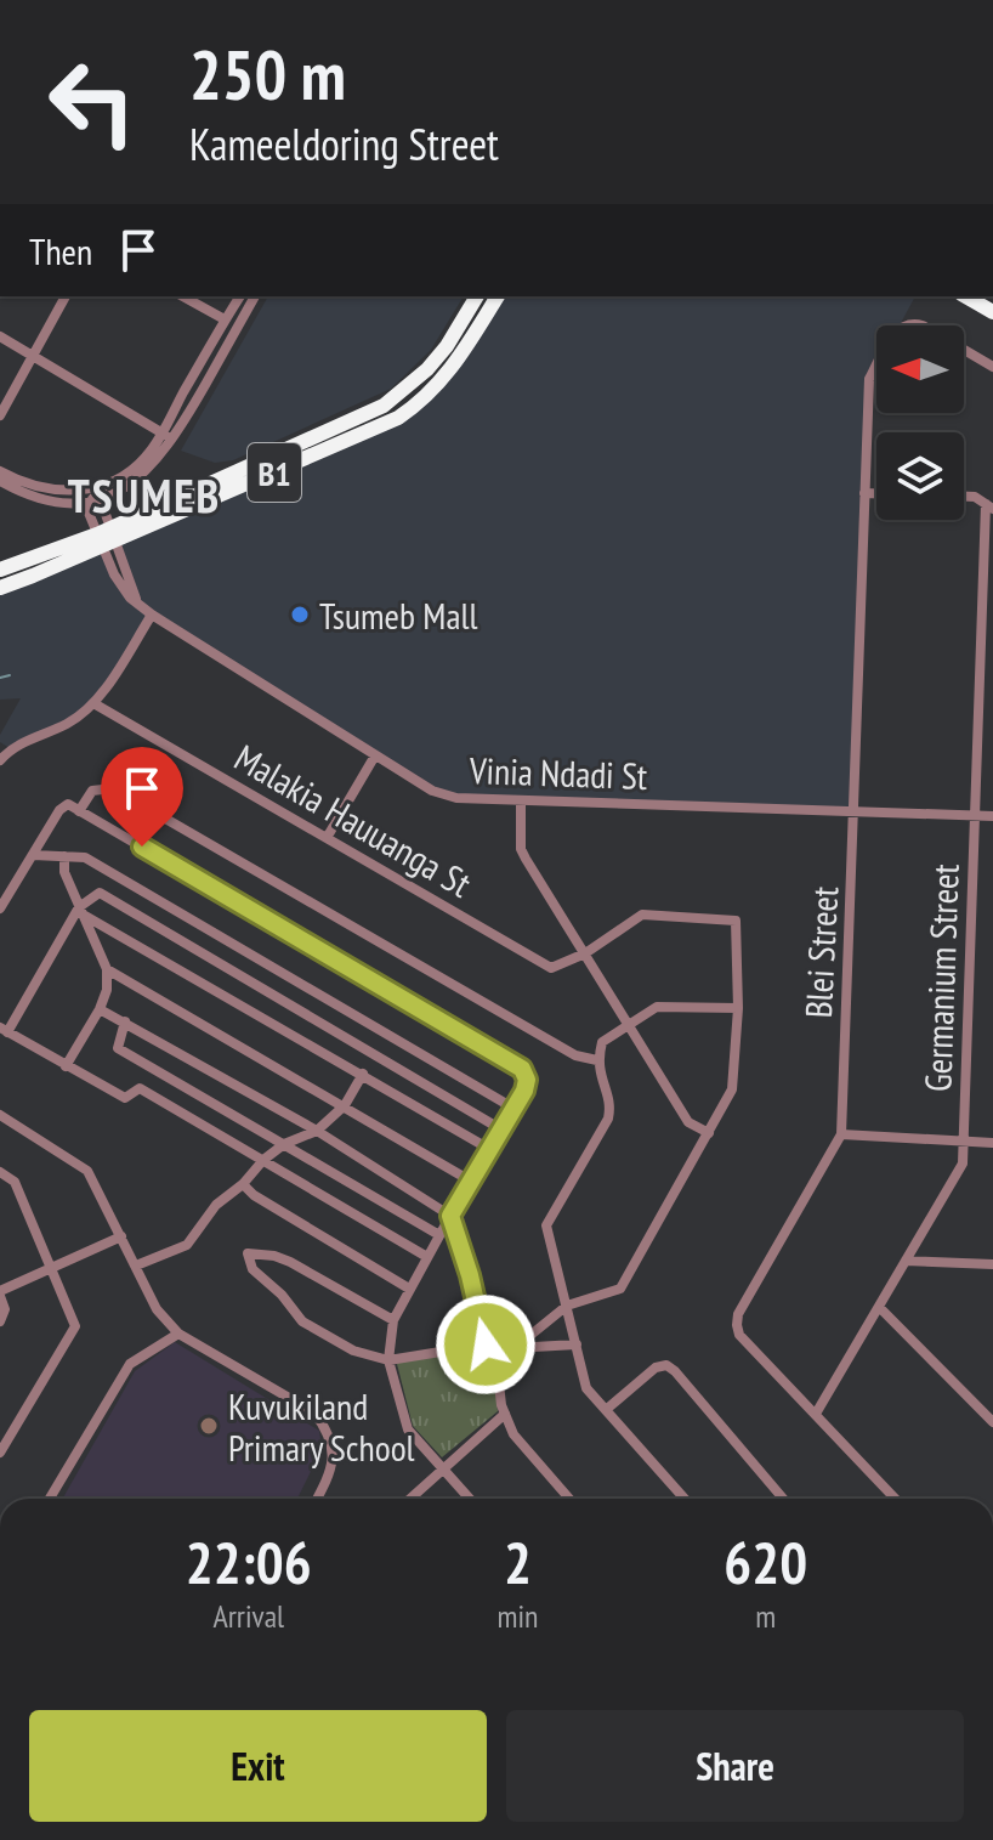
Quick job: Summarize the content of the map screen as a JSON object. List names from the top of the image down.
{
  "streets": {
    "highway": ["B1"],
    "street": [
      "Vinia Ndadi St",
      "Malakia Hauuanga St",
      "Blei Street",
      "Germanium Street"
    ]
  },
  "crossings": [
    ["B1", "Vinia Ndadi St"],
    ["Vinia Ndadi St", "Blei Street"],
    ["Vinia Ndadi St", "Germanium Street"],
    ["Blei Street", "Germanium Street"]
  ],
  "districts": ["TSUMEB"],
  "places": ["Tsumeb Mall", "Kuvukiland Primary School"],
  "north": "left",
  "page": {
    "turn": ["250 m", "Kameeldoring Street"],
    "then": "Then",
    "eta": [
      "22:06",
      "Arrival",
      "2",
      "min",
      "620",
      "m"
    ],
    "buttons": ["Exit", "Share"]
  }
}
